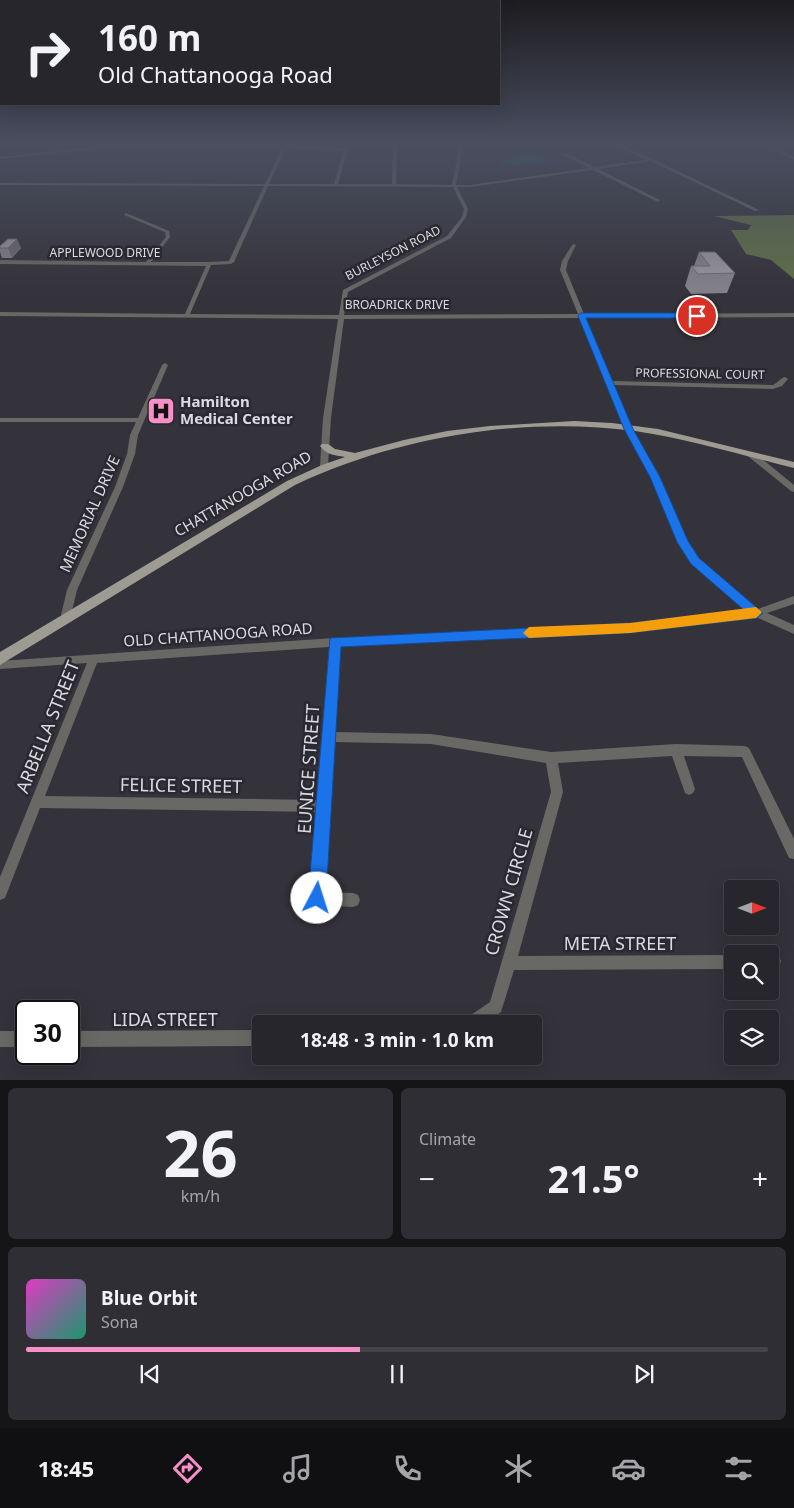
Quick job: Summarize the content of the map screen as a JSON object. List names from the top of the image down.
{
  "streets": {
    "main road": ["CHATTANOOGA ROAD"],
    "street": [
      "APPLEWOOD DRIVE",
      "BURLEYSON ROAD",
      "BROADRICK DRIVE",
      "PROFESSIONAL COURT",
      "MEMORIAL DRIVE",
      "OLD CHATTANOOGA ROAD",
      "ARBELLA STREET",
      "EUNICE STREET",
      "FELICE STREET",
      "CROWN CIRCLE",
      "META STREET",
      "LIDA STREET"
    ]
  },
  "crossings": [
    ["BURLEYSON ROAD", "BROADRICK DRIVE"],
    ["BURLEYSON ROAD", "CHATTANOOGA ROAD"],
    ["CHATTANOOGA ROAD", "MEMORIAL DRIVE"],
    ["OLD CHATTANOOGA ROAD", "ARBELLA STREET"],
    ["OLD CHATTANOOGA ROAD", "EUNICE STREET"],
    ["ARBELLA STREET", "FELICE STREET"],
    ["EUNICE STREET", "FELICE STREET"],
    ["CROWN CIRCLE", "META STREET"]
  ],
  "places": {
    "hospital": ["Hamilton Medical Center"]
  },
  "north": "right",
  "page": {
    "turn": ["160 m", "Old Chattanooga Road"],
    "limit": "30",
    "trip": "18:48 · 3 min · 1.0 km",
    "tile": [
      ["26", "km/h"],
      "Climate"
    ],
    "heat": ["−", "21.5°", "+"],
    "song": ["Blue Orbit", "Sona"],
    "tabs": "18:45"
  }
}
